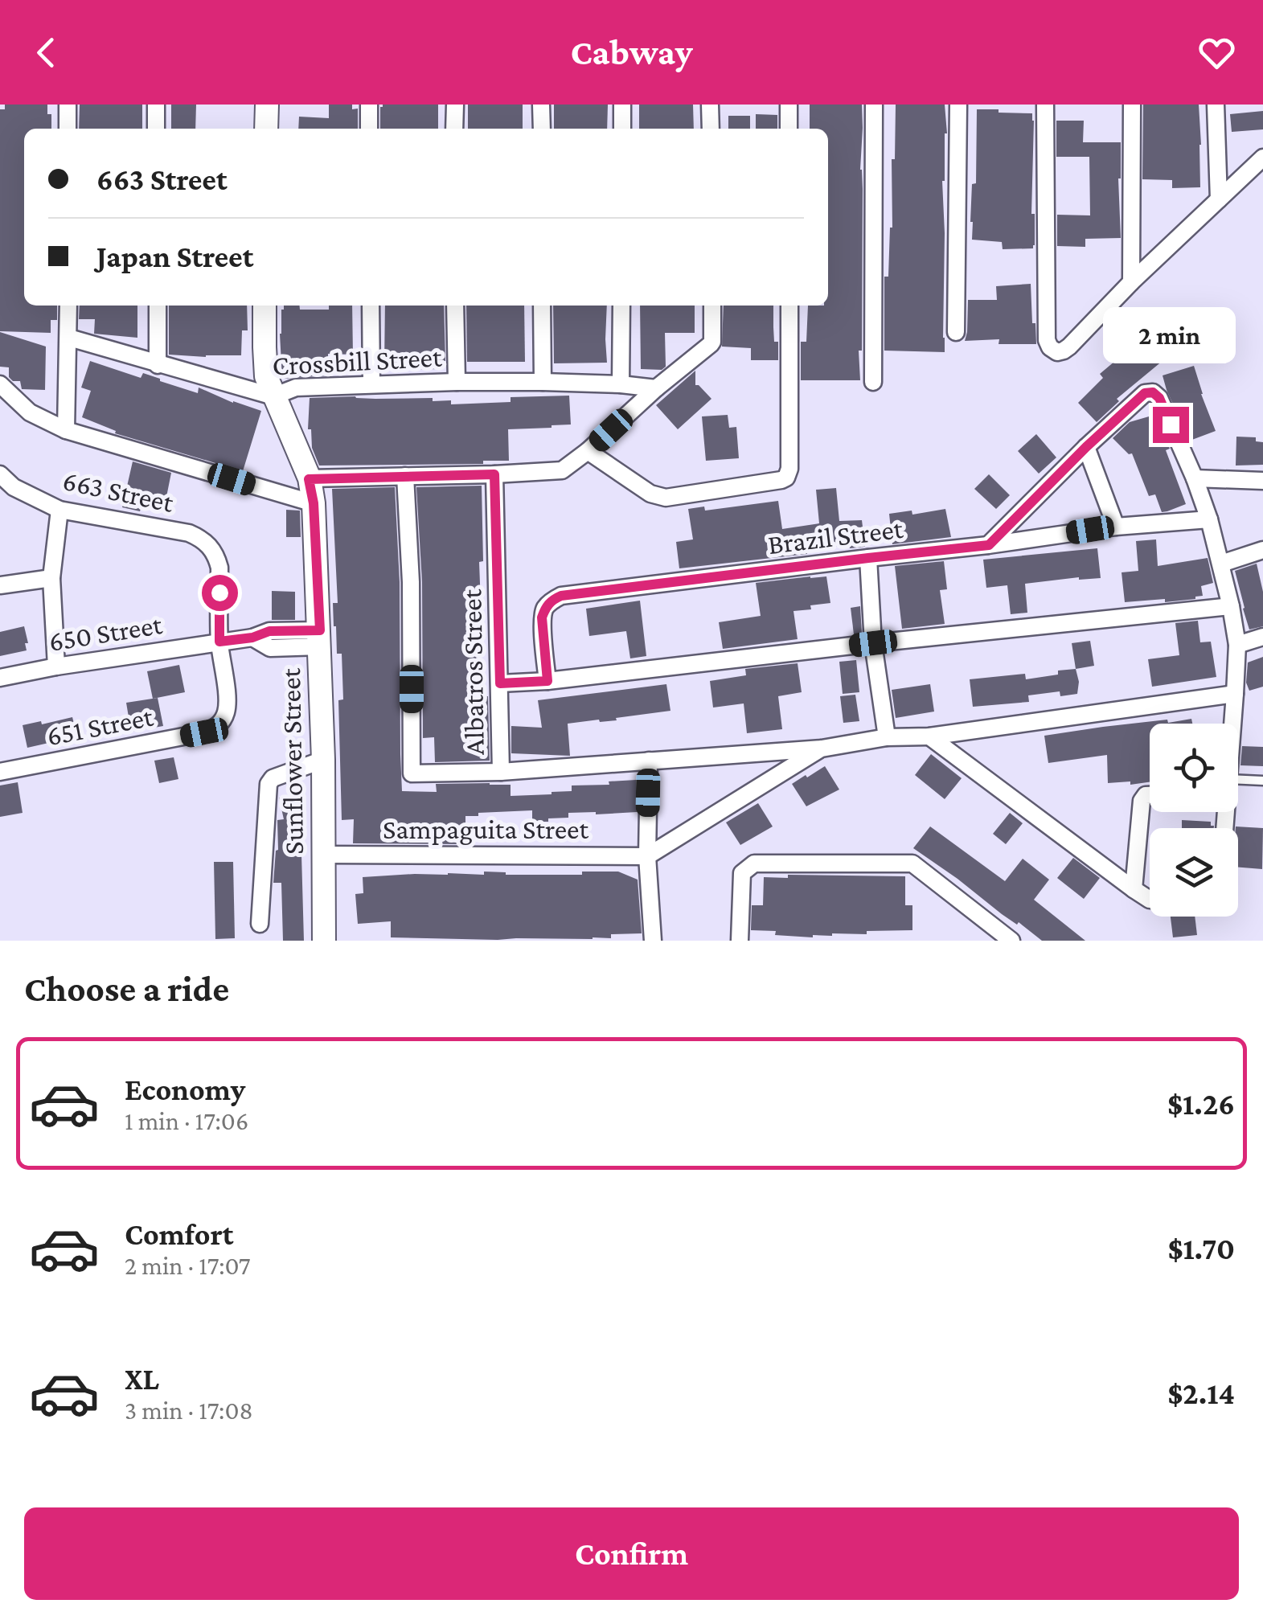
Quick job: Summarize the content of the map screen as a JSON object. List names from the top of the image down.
{
  "streets": {
    "main road": ["Sunflower Street"],
    "street": [
      "Crossbill Street",
      "663 Street",
      "Brazil Street",
      "650 Street",
      "Albatros Street",
      "651 Street",
      "Sampaguita Street"
    ]
  },
  "crossings": [
    ["Crossbill Street", "Sunflower Street"],
    ["663 Street", "650 Street"],
    ["663 Street", "651 Street"],
    ["650 Street", "651 Street"],
    ["650 Street", "Sunflower Street"],
    ["Sunflower Street", "Sampaguita Street"]
  ],
  "page": {
    "header": "Cabway",
    "banner": ["663 Street", "Japan Street"],
    "bubble": "2 min",
    "heading": "Choose a ride",
    "list": [
      {
        "name": "Economy",
        "note": "1 min · 17:06",
        "value": "$1.26"
      },
      {
        "name": "Comfort",
        "note": "2 min · 17:07",
        "value": "$1.70"
      },
      {
        "name": "XL",
        "note": "3 min · 17:08",
        "value": "$2.14"
      }
    ],
    "buttons": "Confirm"
  }
}
